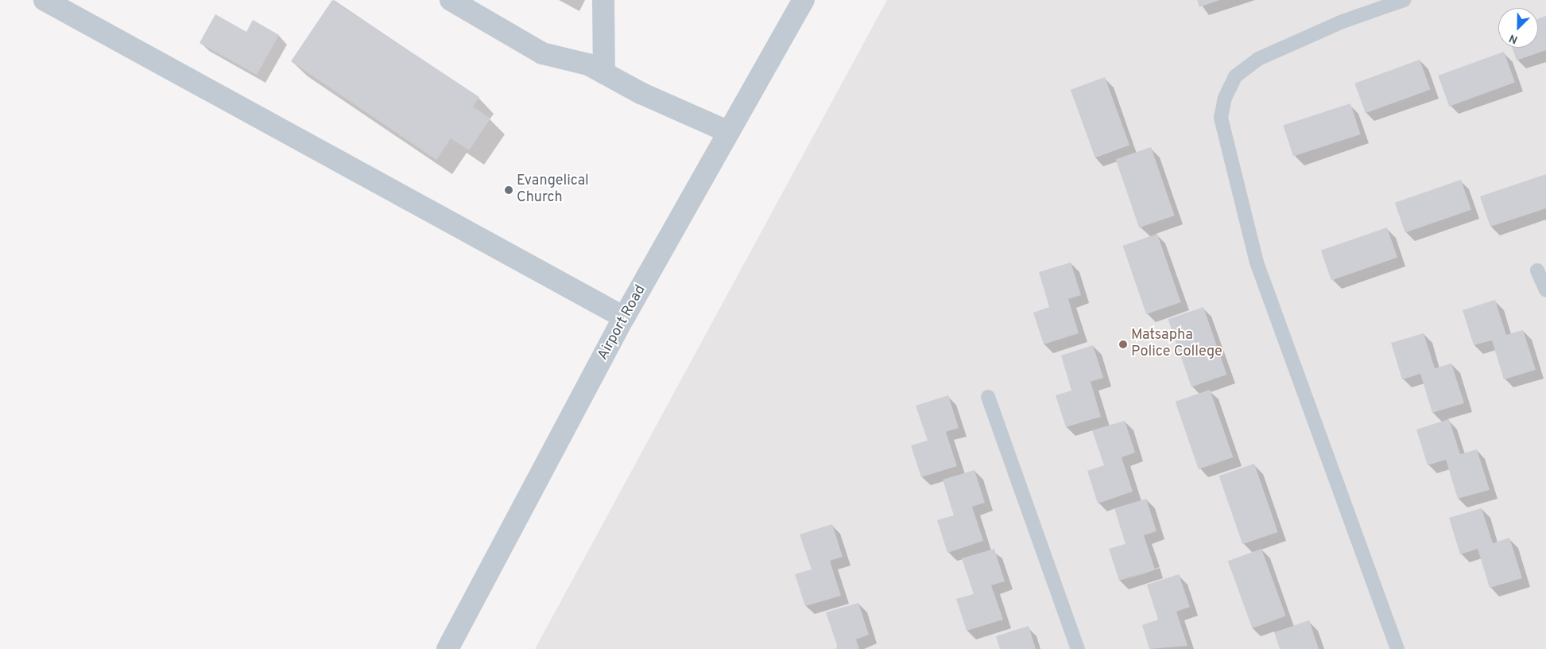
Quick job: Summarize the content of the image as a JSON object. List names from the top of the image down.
{
  "streets": {
    "street": ["Airport Road"]
  },
  "places": ["Evangelical Church", "Matsapha Police College"],
  "north": "bottom left"
}
